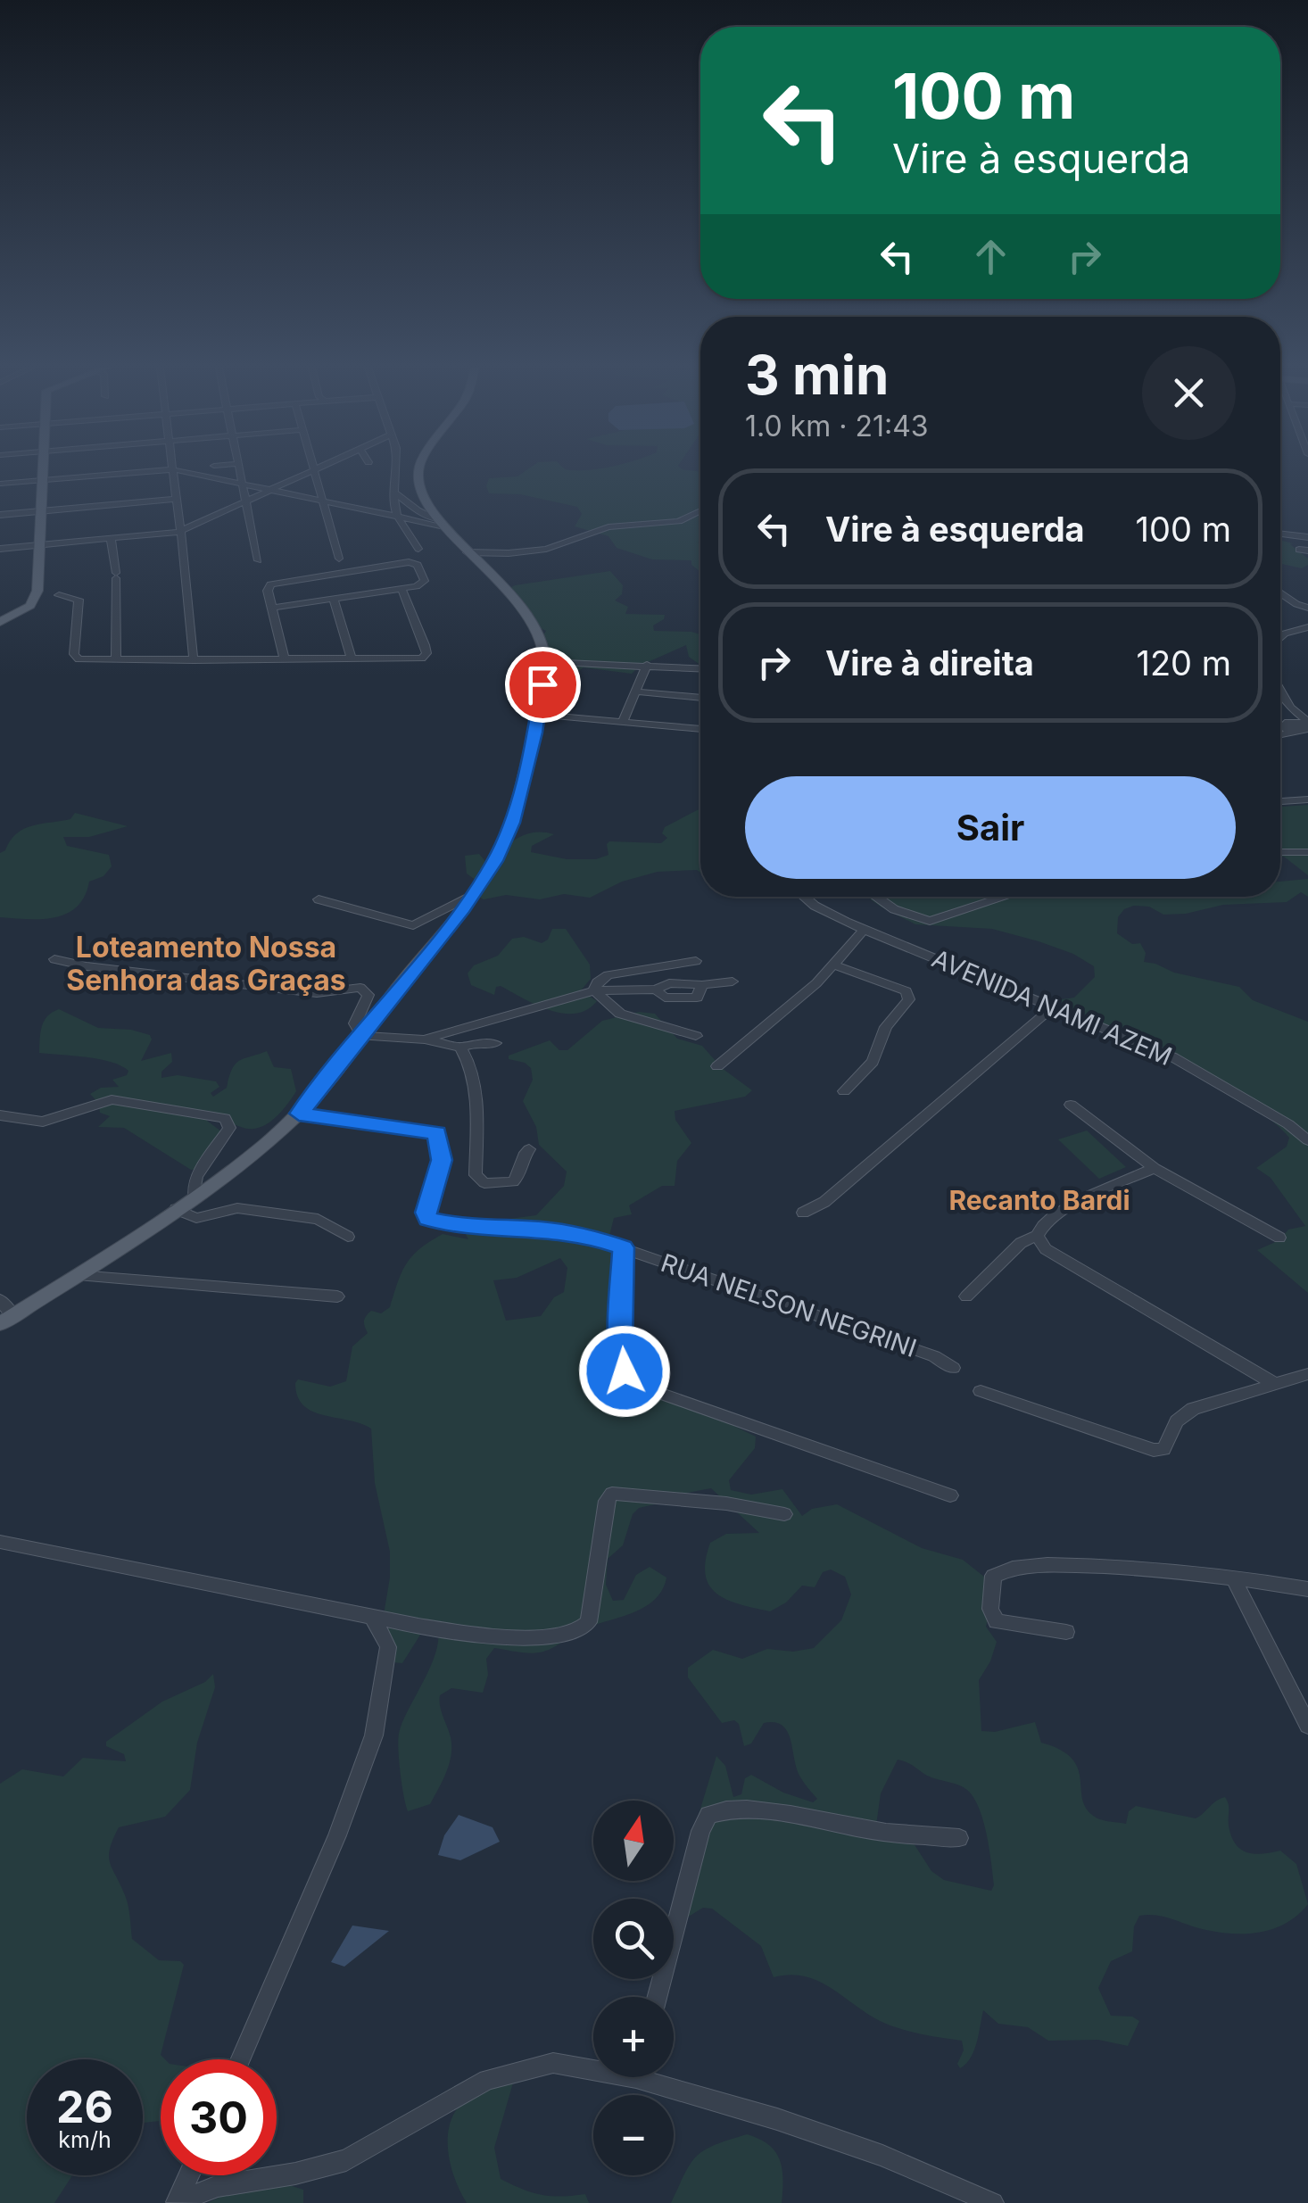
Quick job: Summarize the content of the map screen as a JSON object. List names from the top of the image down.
{
  "streets": {
    "street": ["AVENIDA NAMI AZEM", "RUA NELSON NEGRINI"]
  },
  "districts": ["Loteamento Nossa Senhora das Graças", "Recanto Bardi"],
  "north": "top",
  "page": {
    "turn": ["100 m", "Vire à esquerda"],
    "heading": ["3 min", "1.0 km · 21:43"],
    "list": [
      {
        "name": "Vire à esquerda",
        "value": "100 m"
      },
      {
        "name": "Vire à direita",
        "value": "120 m"
      }
    ],
    "buttons": "Sair",
    "map_buttons": ["+", "−"],
    "speed": "26 km/h",
    "limit": "30"
  }
}
